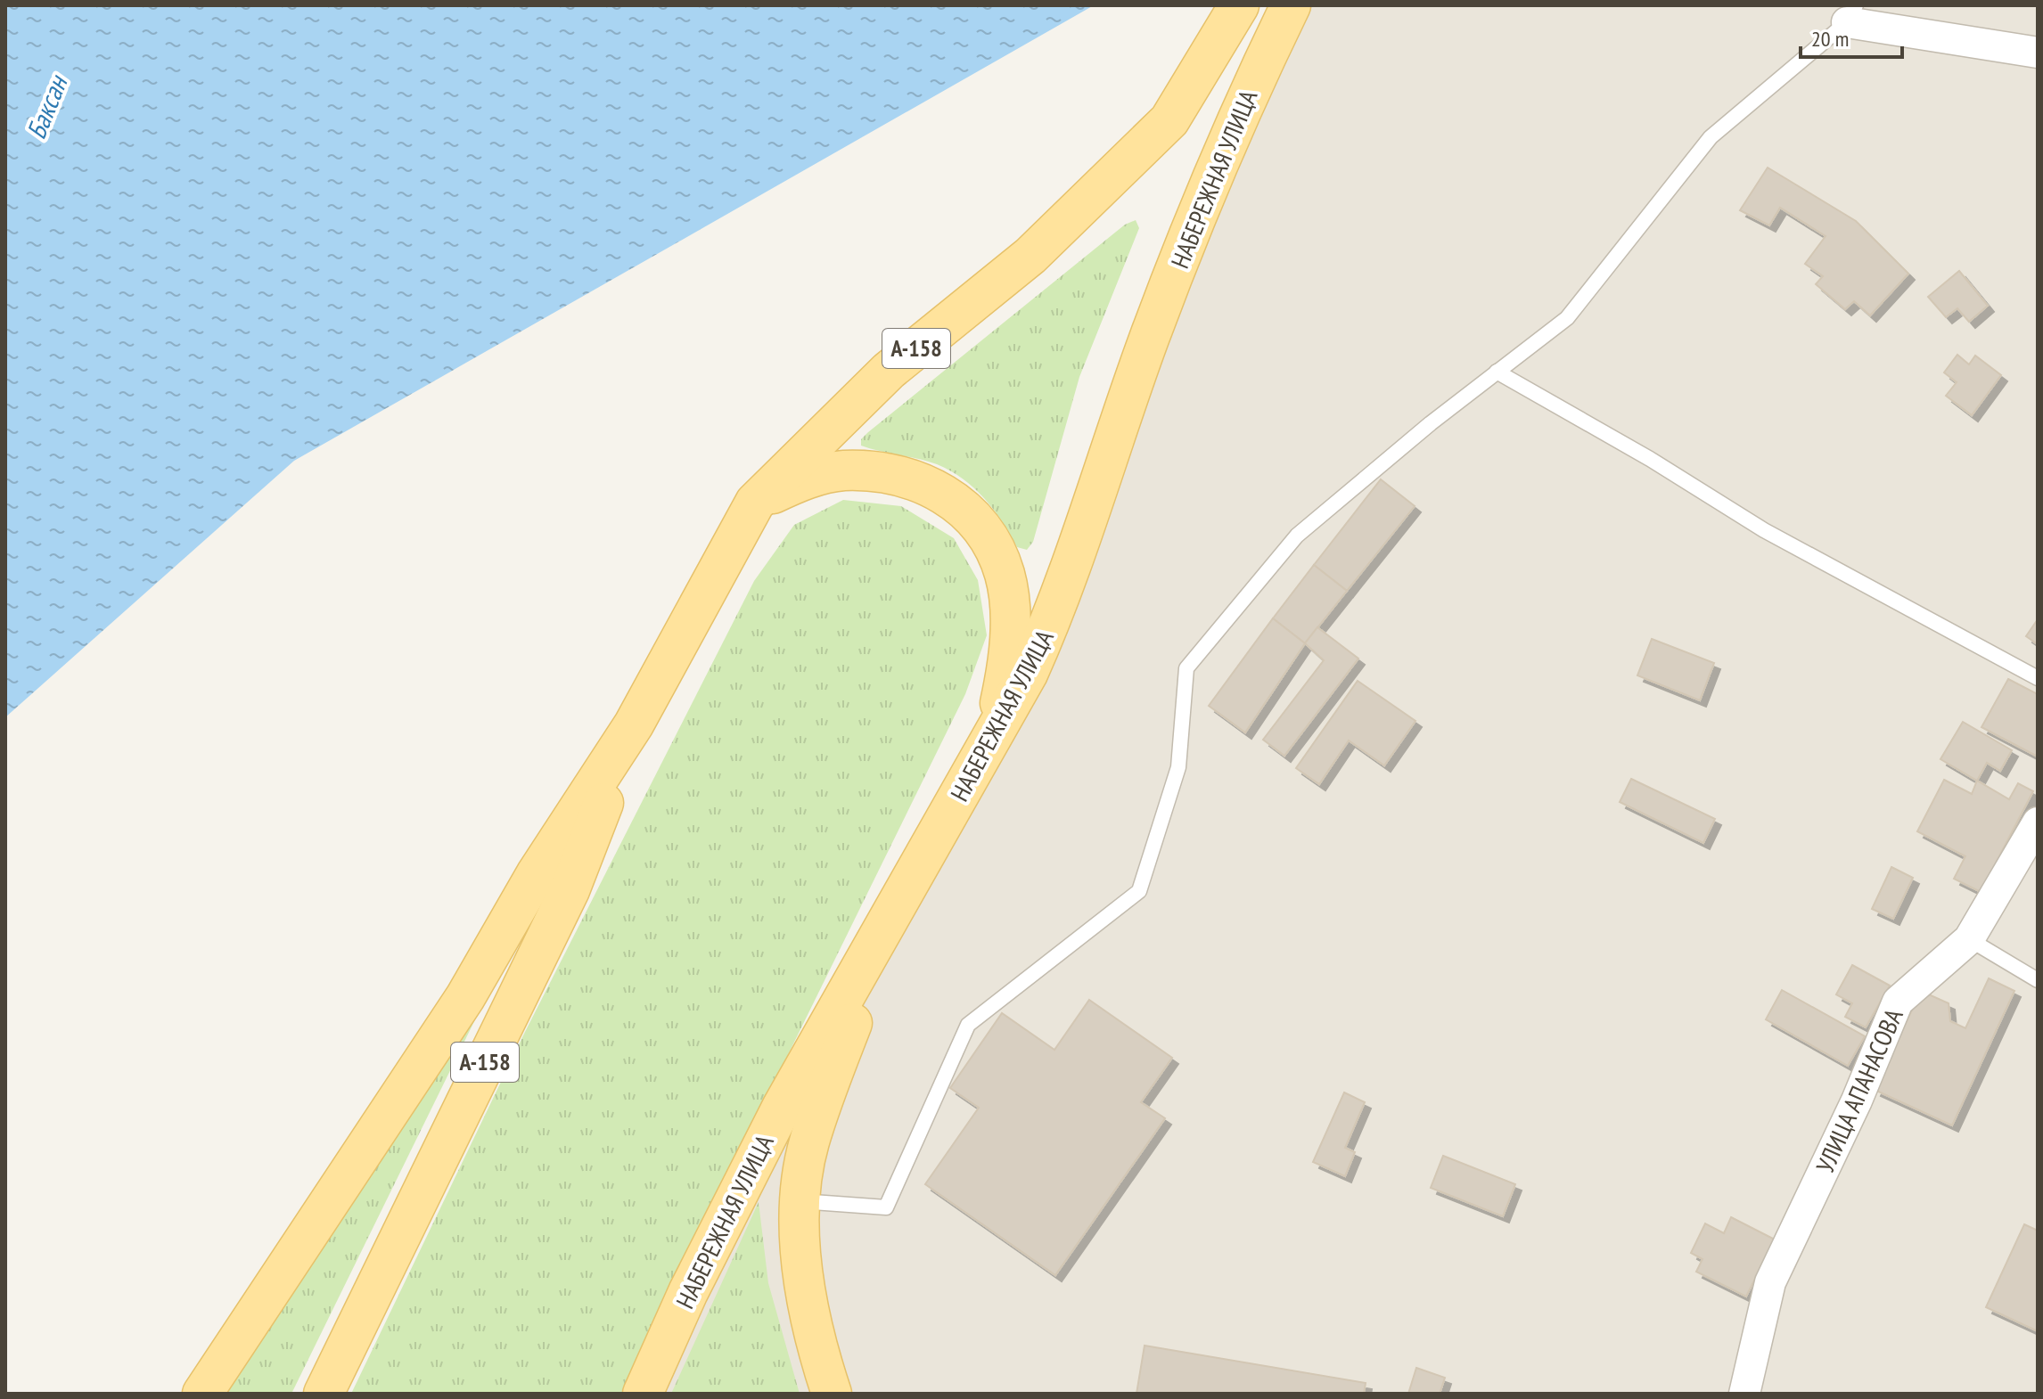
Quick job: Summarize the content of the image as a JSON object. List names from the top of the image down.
{
  "streets": {
    "main road": ["НАБЕРЕЖНАЯ УЛИЦА", "А-158"],
    "street": ["УЛИЦА АПАНАСОВА"]
  },
  "water": ["Баксан"],
  "scale_bar": "20 m"
}
